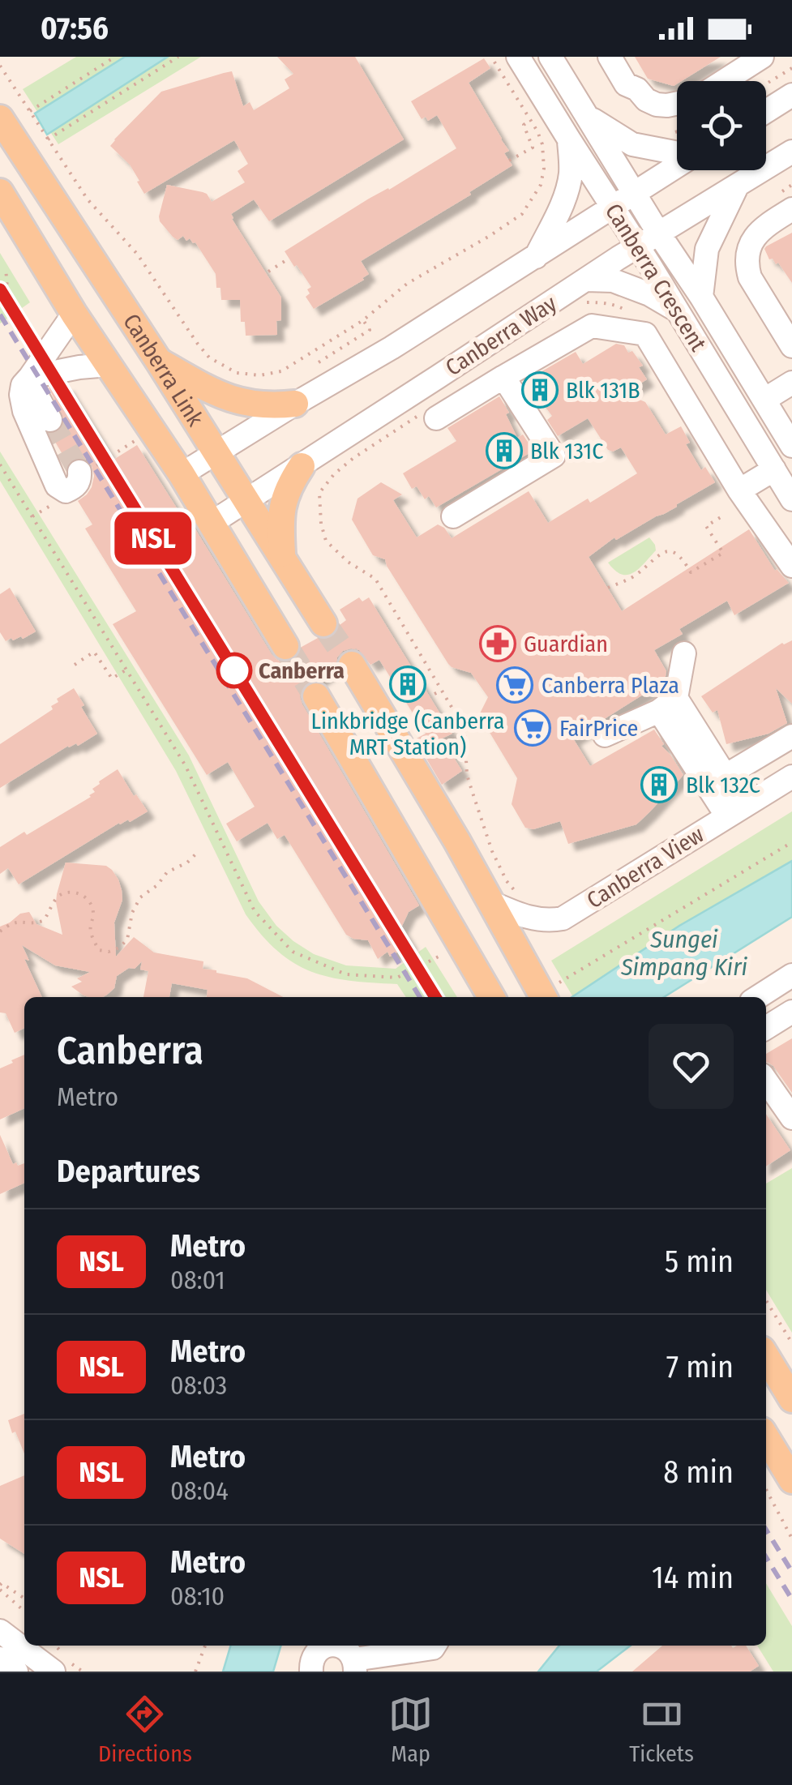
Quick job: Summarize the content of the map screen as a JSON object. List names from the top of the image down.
{
  "streets": {
    "main road": ["Canberra Link"],
    "street": ["Canberra Crescent", "Canberra Way", "Canberra View"]
  },
  "crossings": [
    ["Canberra Crescent", "Canberra Way"],
    ["Canberra Way", "Canberra Link"]
  ],
  "water": ["Sungei Simpang Kiri"],
  "places": {
    "building": [
      "Blk 131B",
      "Blk 131C",
      "Linkbridge (Canberra MRT Station)",
      "Blk 132C"
    ],
    "pharmacy": ["Guardian"],
    "other": ["Canberra"],
    "supermarket": ["Canberra Plaza", "FairPrice"]
  },
  "lines": ["metro line NSL"],
  "page": {
    "status": "07:56",
    "on_map": "NSL",
    "heading": [
      ["Canberra", "Metro"],
      "Departures"
    ],
    "list": [
      {
        "mark": "NSL",
        "name": "Metro",
        "note": "08:01",
        "value": "5 min"
      },
      {
        "mark": "NSL",
        "name": "Metro",
        "note": "08:03",
        "value": "7 min"
      },
      {
        "mark": "NSL",
        "name": "Metro",
        "note": "08:04",
        "value": "8 min"
      },
      {
        "mark": "NSL",
        "name": "Metro",
        "note": "08:10",
        "value": "14 min"
      }
    ],
    "tabs": ["Directions", "Map", "Tickets"]
  }
}
